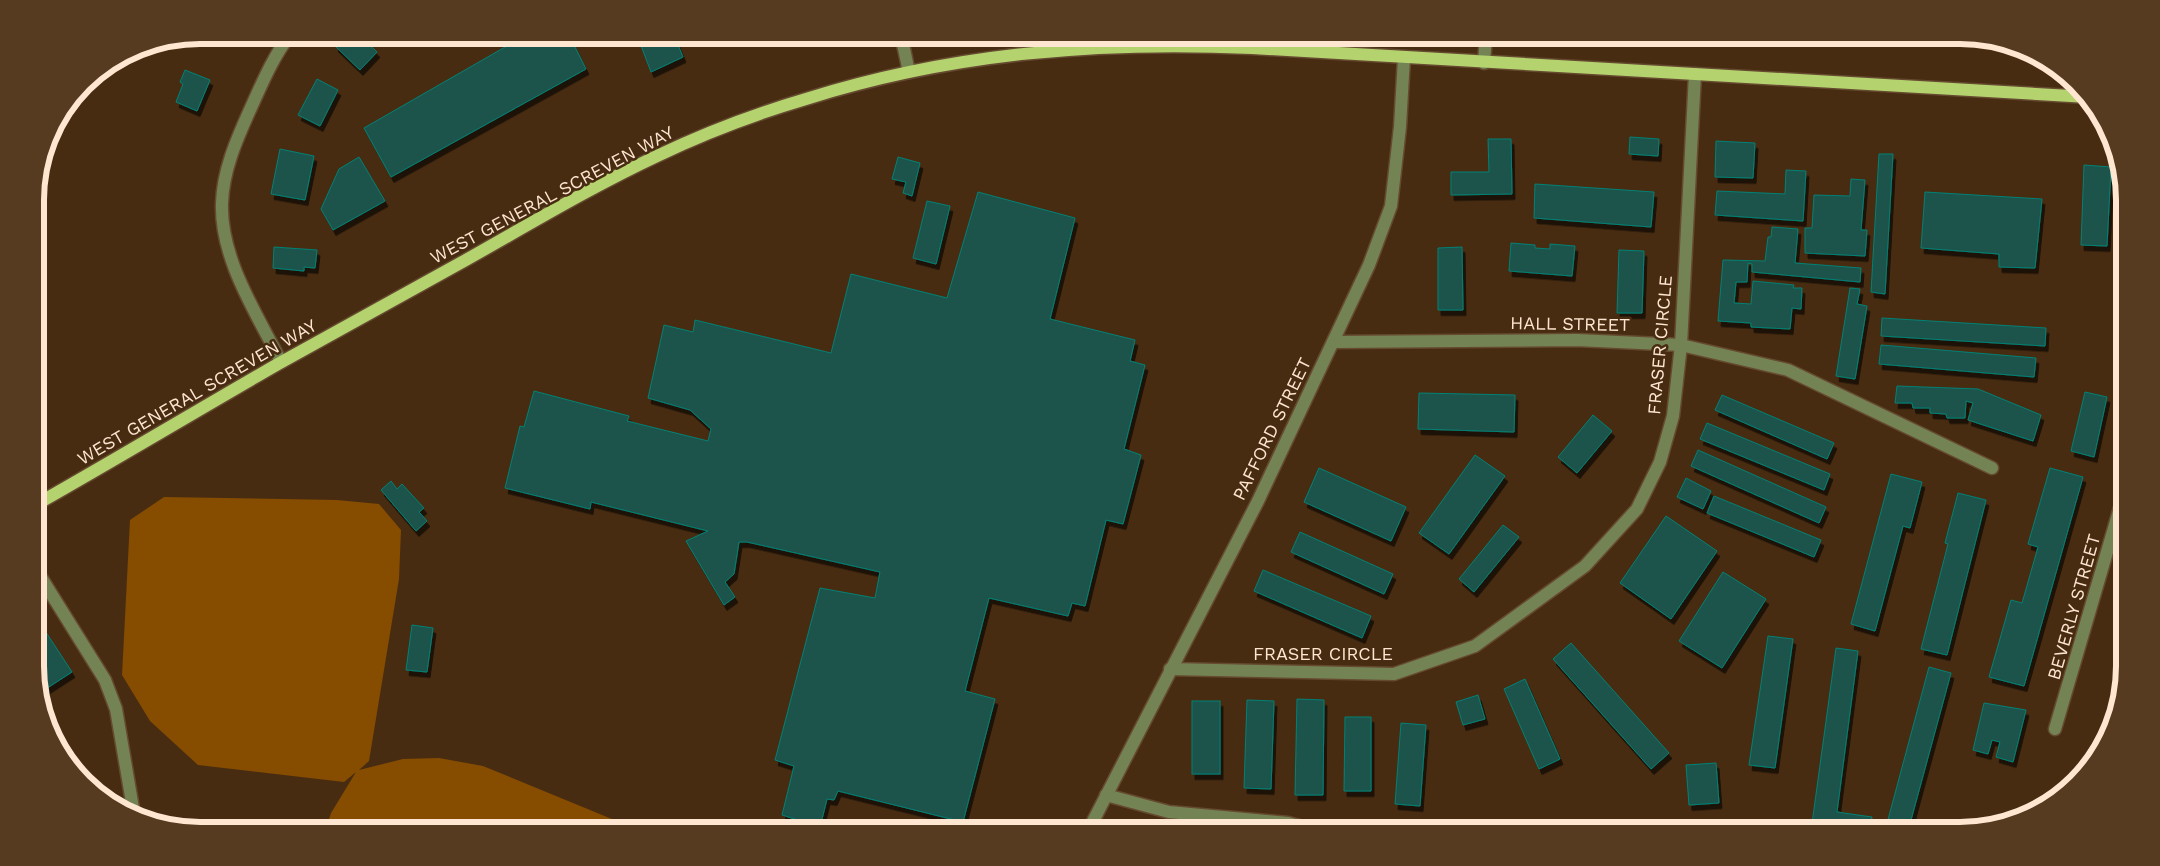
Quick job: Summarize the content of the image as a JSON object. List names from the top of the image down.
{
  "streets": {
    "main road": ["WEST GENERAL SCREVEN WAY"],
    "street": [
      "HALL STREET",
      "FRASER CIRCLE",
      "PAFFORD STREET",
      "BEVERLY STREET"
    ]
  },
  "crossings": [
    ["WEST GENERAL SCREVEN WAY", "FRASER CIRCLE"],
    ["WEST GENERAL SCREVEN WAY", "PAFFORD STREET"],
    ["HALL STREET", "FRASER CIRCLE"],
    ["HALL STREET", "PAFFORD STREET"],
    ["FRASER CIRCLE", "PAFFORD STREET"]
  ]
}
